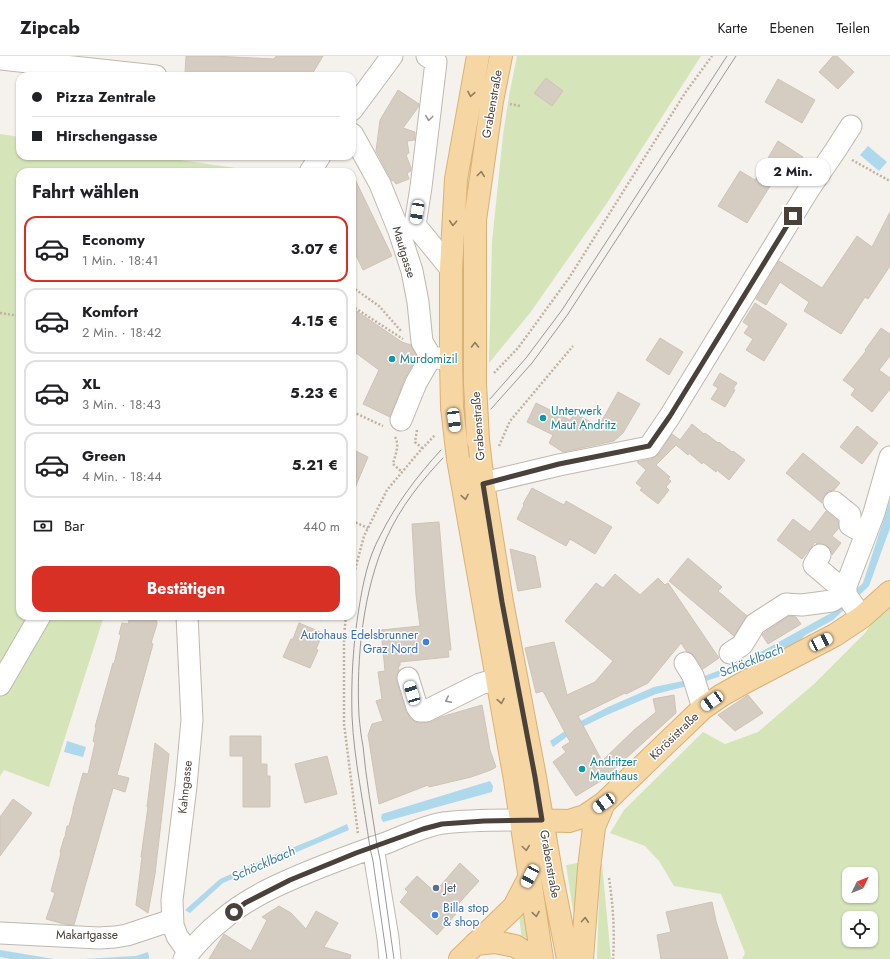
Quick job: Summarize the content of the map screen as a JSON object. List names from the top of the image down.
{
  "streets": {
    "main road": ["Grabenstraße", "Körösistraße"],
    "street": ["Mautgasse", "Kahngasse", "Makartgasse"]
  },
  "crossings": [
    ["Grabenstraße", "Mautgasse"],
    ["Grabenstraße", "Körösistraße"],
    ["Kahngasse", "Makartgasse"]
  ],
  "water": ["Schöcklbach"],
  "places": [
    "Murdomizil",
    "Unterwerk Maut Andritz",
    "Autohaus Edelsbrunner Graz Nord",
    "Andritzer Mauthaus",
    "Jet",
    "Billa stop & shop"
  ],
  "north": "top right",
  "page": {
    "header": "Zipcab",
    "nav": ["Karte", "Ebenen", "Teilen"],
    "banner": ["Pizza Zentrale", "Hirschengasse"],
    "bubble": "2 Min.",
    "heading": "Fahrt wählen",
    "list": [
      {
        "name": "Economy",
        "note": "1 Min. · 18:41",
        "value": "3.07 €"
      },
      {
        "name": "Komfort",
        "note": "2 Min. · 18:42",
        "value": "4.15 €"
      },
      {
        "name": "XL",
        "note": "3 Min. · 18:43",
        "value": "5.23 €"
      },
      {
        "name": "Green",
        "note": "4 Min. · 18:44",
        "value": "5.21 €"
      }
    ],
    "pay": ["Bar", "440 m"],
    "buttons": "Bestätigen"
  }
}
